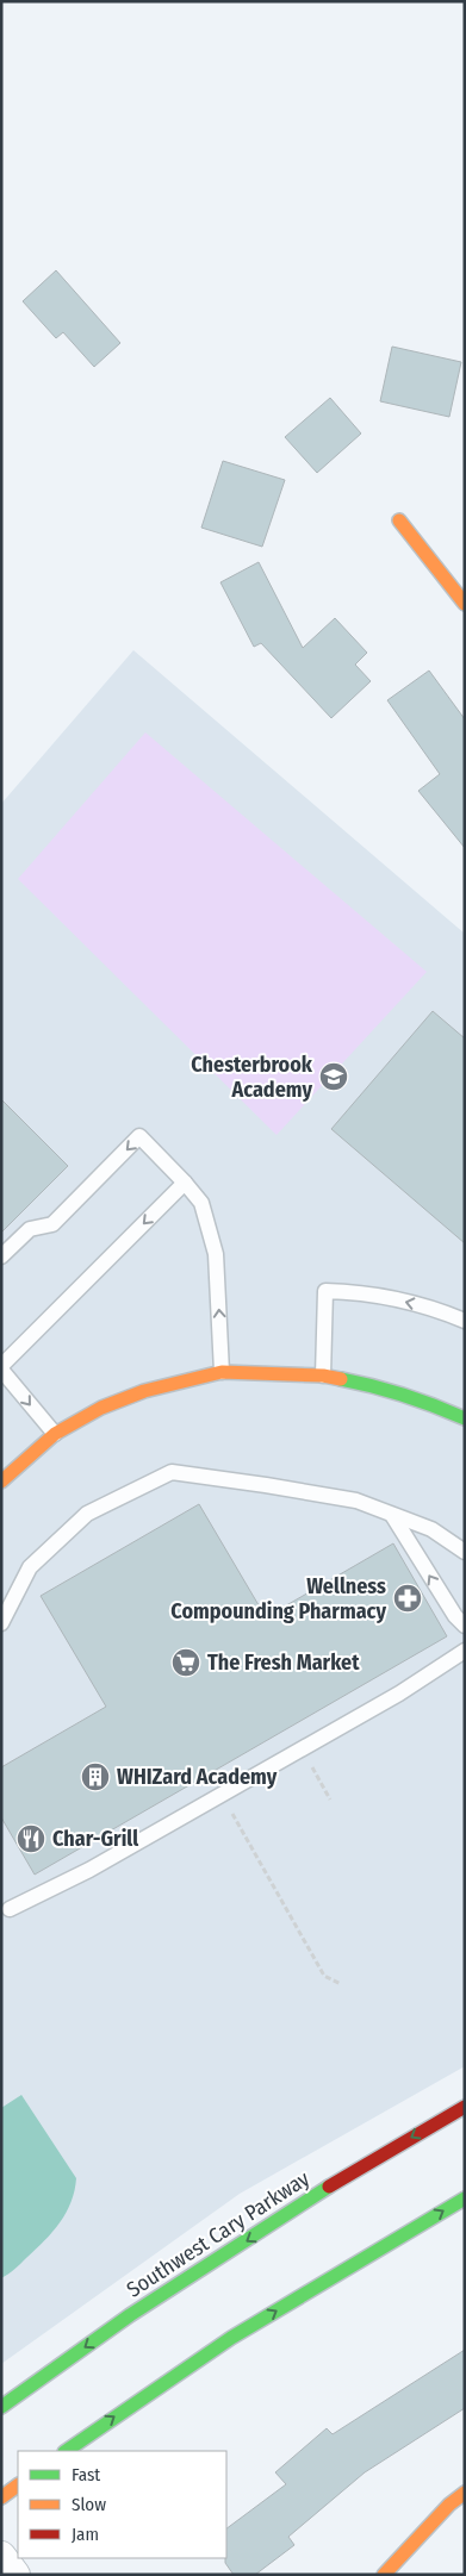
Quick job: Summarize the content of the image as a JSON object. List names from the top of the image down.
{
  "streets": {
    "main road": ["Southwest Cary Parkway"]
  },
  "places": {
    "school or university": ["Chesterbrook Academy"],
    "pharmacy": ["Wellness Compounding Pharmacy"],
    "supermarket": ["The Fresh Market"],
    "building": ["WHIZard Academy"],
    "restaurant": ["Char-Grill"]
  },
  "legend": ["Fast", "Slow", "Jam"]
}
